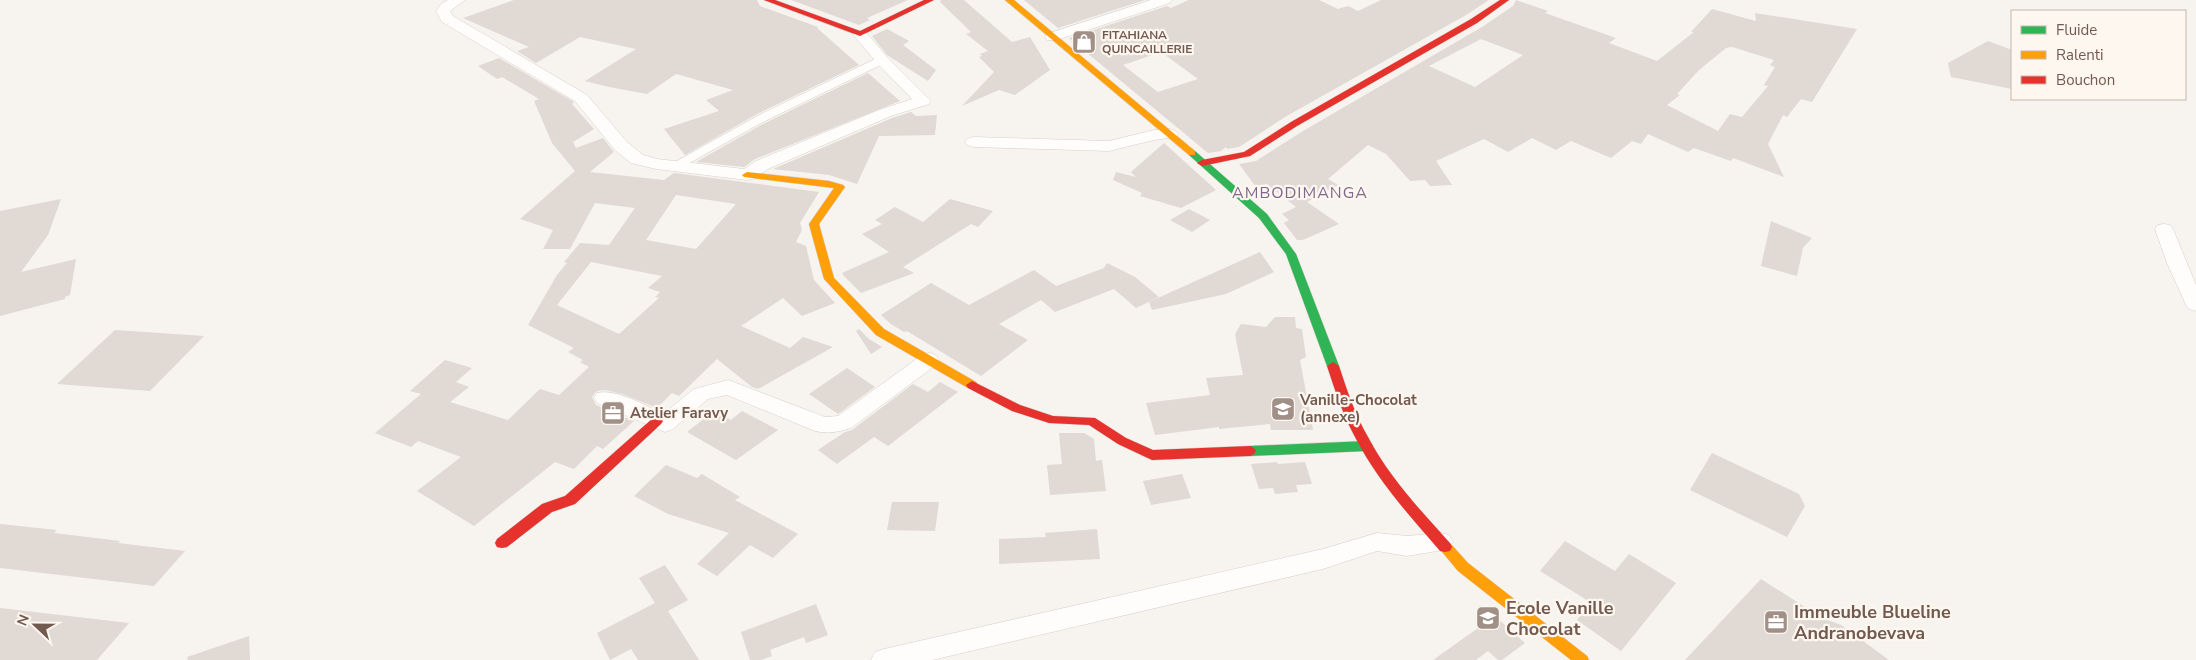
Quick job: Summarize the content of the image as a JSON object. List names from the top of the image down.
{
  "districts": ["AMBODIMANGA"],
  "places": {
    "shop": ["FITAHIANA QUINCAILLERIE"],
    "school or university": ["Vanille-Chocolat (annexe)", "Ecole Vanille Chocolat"],
    "office": ["Atelier Faravy", "Immeuble Blueline Andranobevava"]
  },
  "legend": ["Fluide", "Ralenti", "Bouchon"],
  "north": "left"
}
